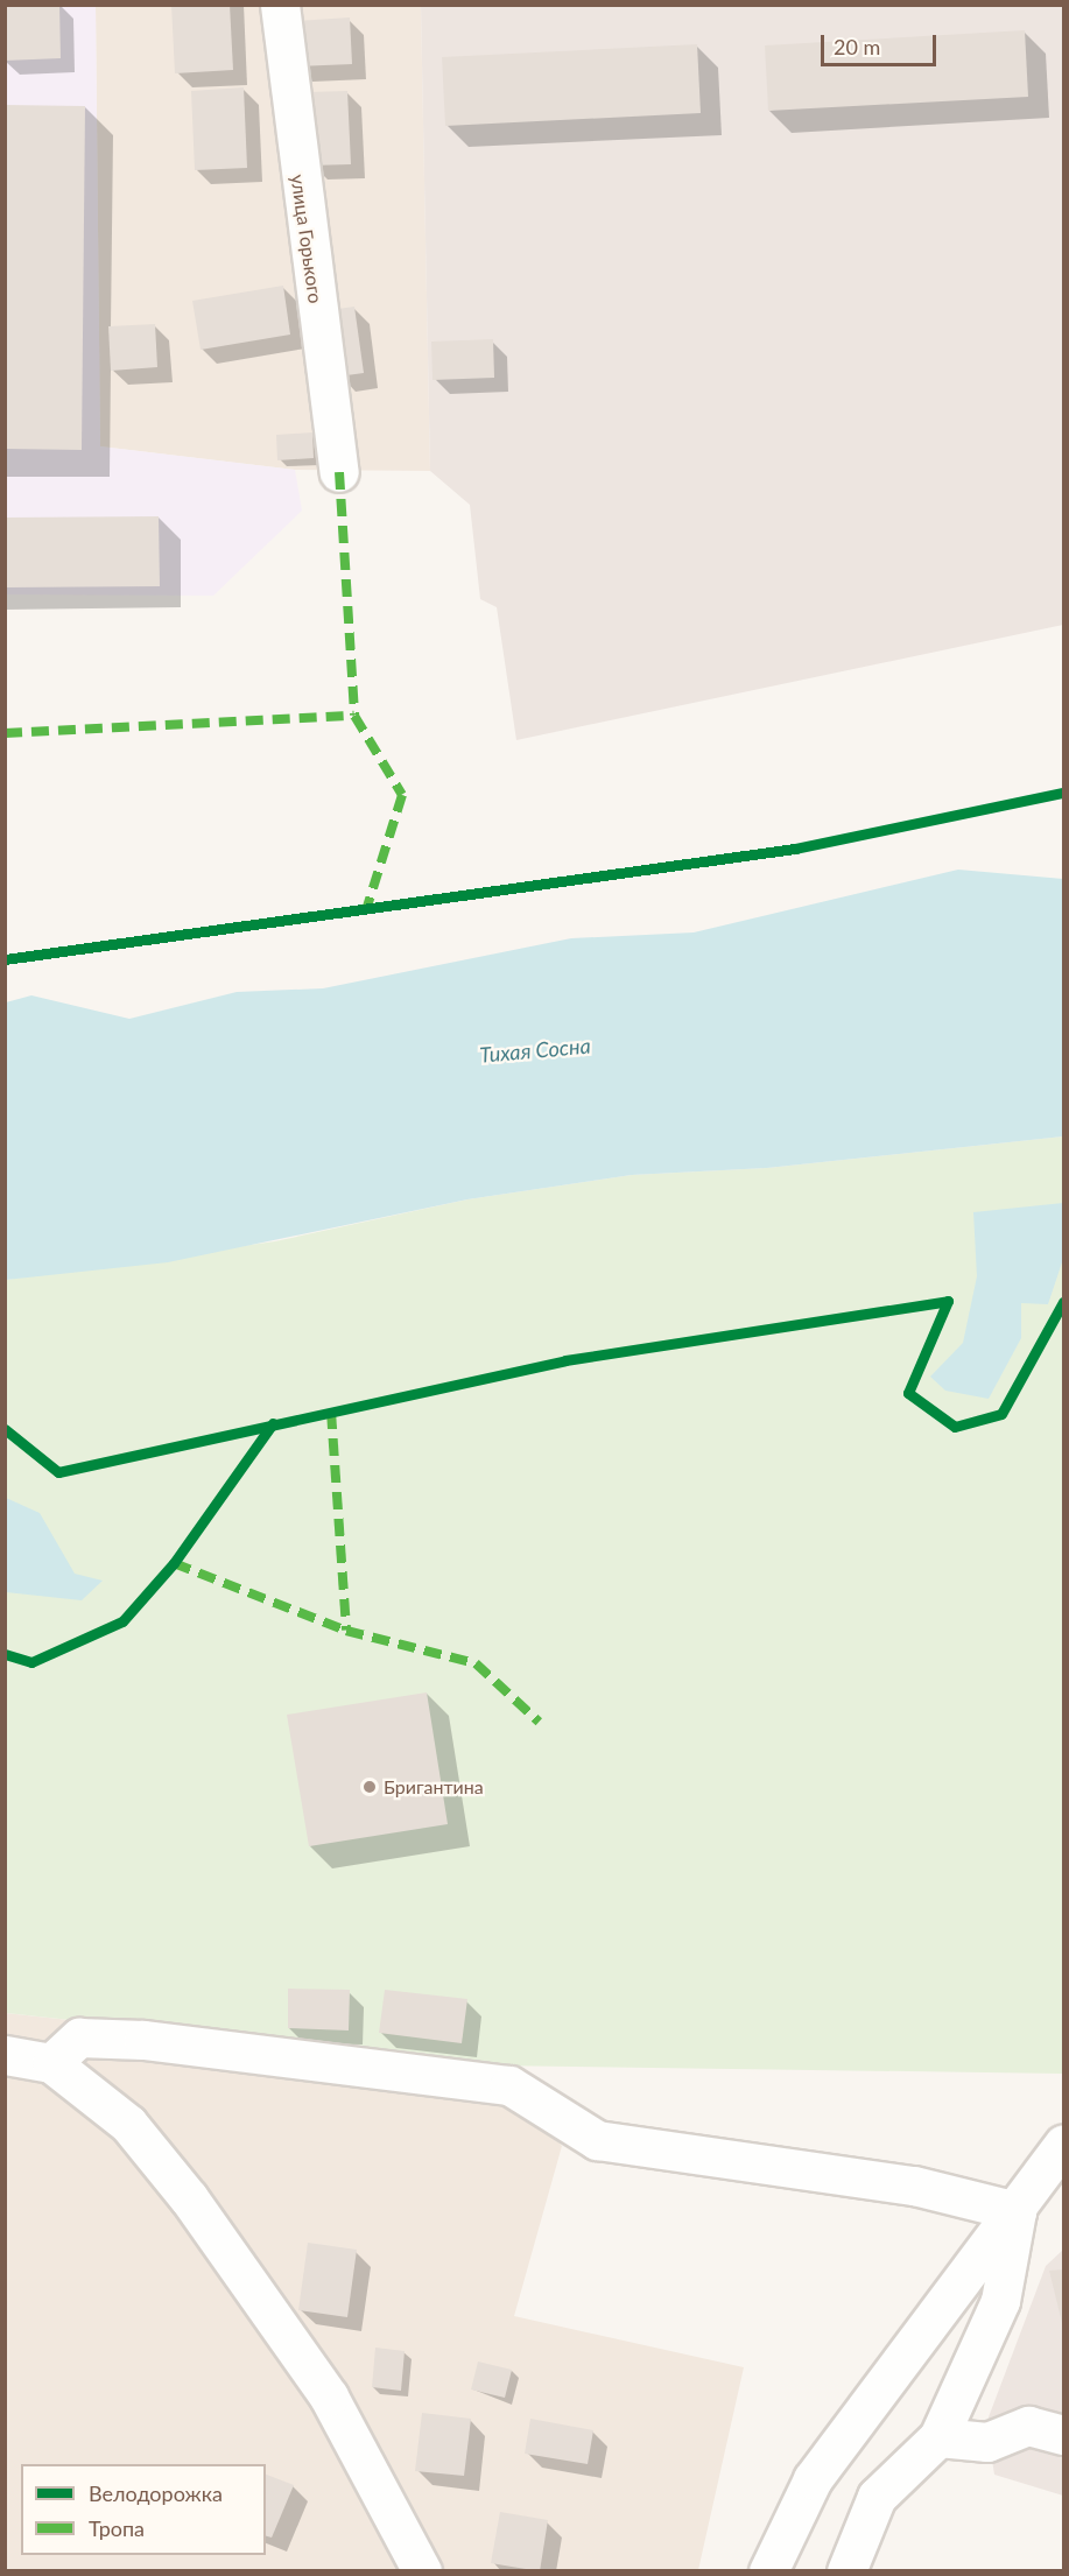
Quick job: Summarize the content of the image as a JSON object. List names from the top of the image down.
{
  "streets": {
    "street": ["улица Горького"]
  },
  "water": ["Тихая Сосна"],
  "places": ["Бригантина"],
  "legend": ["Велодорожка", "Тропа"],
  "scale_bar": "20 m"
}
